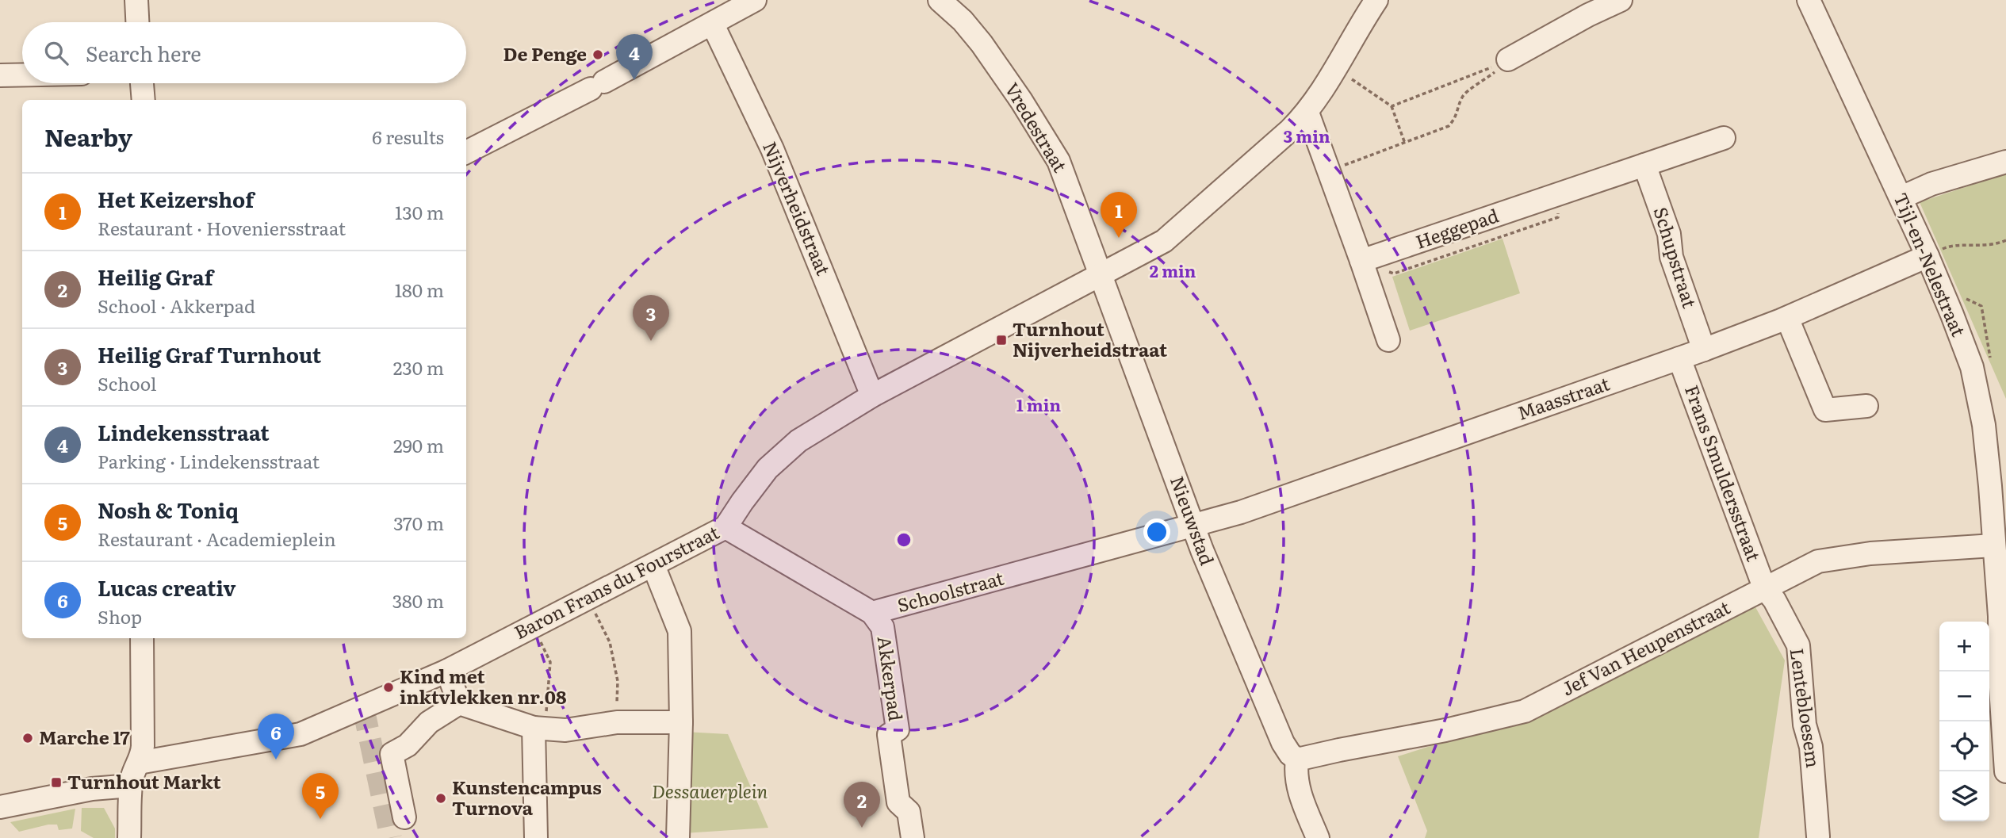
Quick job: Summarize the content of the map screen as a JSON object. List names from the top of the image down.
{
  "streets": {
    "street": [
      "Vredestraat",
      "Nijverheidstraat",
      "Heggepad",
      "Schupstraat",
      "Tijl-en-Nelestraat",
      "Maasstraat",
      "Frans Smuldersstraat",
      "Nieuwstad",
      "Baron Frans du Fourstraat",
      "Schoolstraat",
      "Jef Van Heupenstraat",
      "Akkerpad",
      "Lentebloesem"
    ]
  },
  "crossings": [
    ["Vredestraat", "Nieuwstad"],
    ["Vredestraat", "Baron Frans du Fourstraat"],
    ["Nijverheidstraat", "Baron Frans du Fourstraat"],
    ["Heggepad", "Schupstraat"],
    ["Schupstraat", "Maasstraat"],
    ["Tijl-en-Nelestraat", "Maasstraat"],
    ["Tijl-en-Nelestraat", "Jef Van Heupenstraat"],
    ["Maasstraat", "Frans Smuldersstraat"],
    ["Maasstraat", "Nieuwstad"],
    ["Maasstraat", "Schoolstraat"],
    ["Frans Smuldersstraat", "Jef Van Heupenstraat"],
    ["Frans Smuldersstraat", "Lentebloesem"],
    ["Nieuwstad", "Baron Frans du Fourstraat"],
    ["Nieuwstad", "Schoolstraat"],
    ["Nieuwstad", "Jef Van Heupenstraat"],
    ["Baron Frans du Fourstraat", "Schoolstraat"],
    ["Schoolstraat", "Akkerpad"],
    ["Jef Van Heupenstraat", "Lentebloesem"]
  ],
  "parks": ["Dessauerplein"],
  "places": {
    "other": [
      "De Penge",
      "Kind met inktvlekken nr.08",
      "Marche 17",
      "Kunstencampus Turnova"
    ],
    "transit": ["Turnhout Nijverheidstraat", "Turnhout Markt"]
  },
  "page": {
    "search": "Search here",
    "pins": [
      "4",
      "1",
      "3",
      "6",
      "5",
      "2"
    ],
    "heading": ["Nearby", "6 results"],
    "list": [
      {
        "mark": "1",
        "name": "Het Keizershof",
        "note": "Restaurant · Hoveniersstraat",
        "value": "130 m"
      },
      {
        "mark": "2",
        "name": "Heilig Graf",
        "note": "School · Akkerpad",
        "value": "180 m"
      },
      {
        "mark": "3",
        "name": "Heilig Graf Turnhout",
        "note": "School",
        "value": "230 m"
      },
      {
        "mark": "4",
        "name": "Lindekensstraat",
        "note": "Parking · Lindekensstraat",
        "value": "290 m"
      },
      {
        "mark": "5",
        "name": "Nosh & Toniq",
        "note": "Restaurant · Academieplein",
        "value": "370 m"
      },
      {
        "mark": "6",
        "name": "Lucas creativ",
        "note": "Shop",
        "value": "380 m"
      }
    ],
    "map_buttons": ["+", "−"]
  },
  "rings": ["3 min", "2 min", "1 min"]
}
